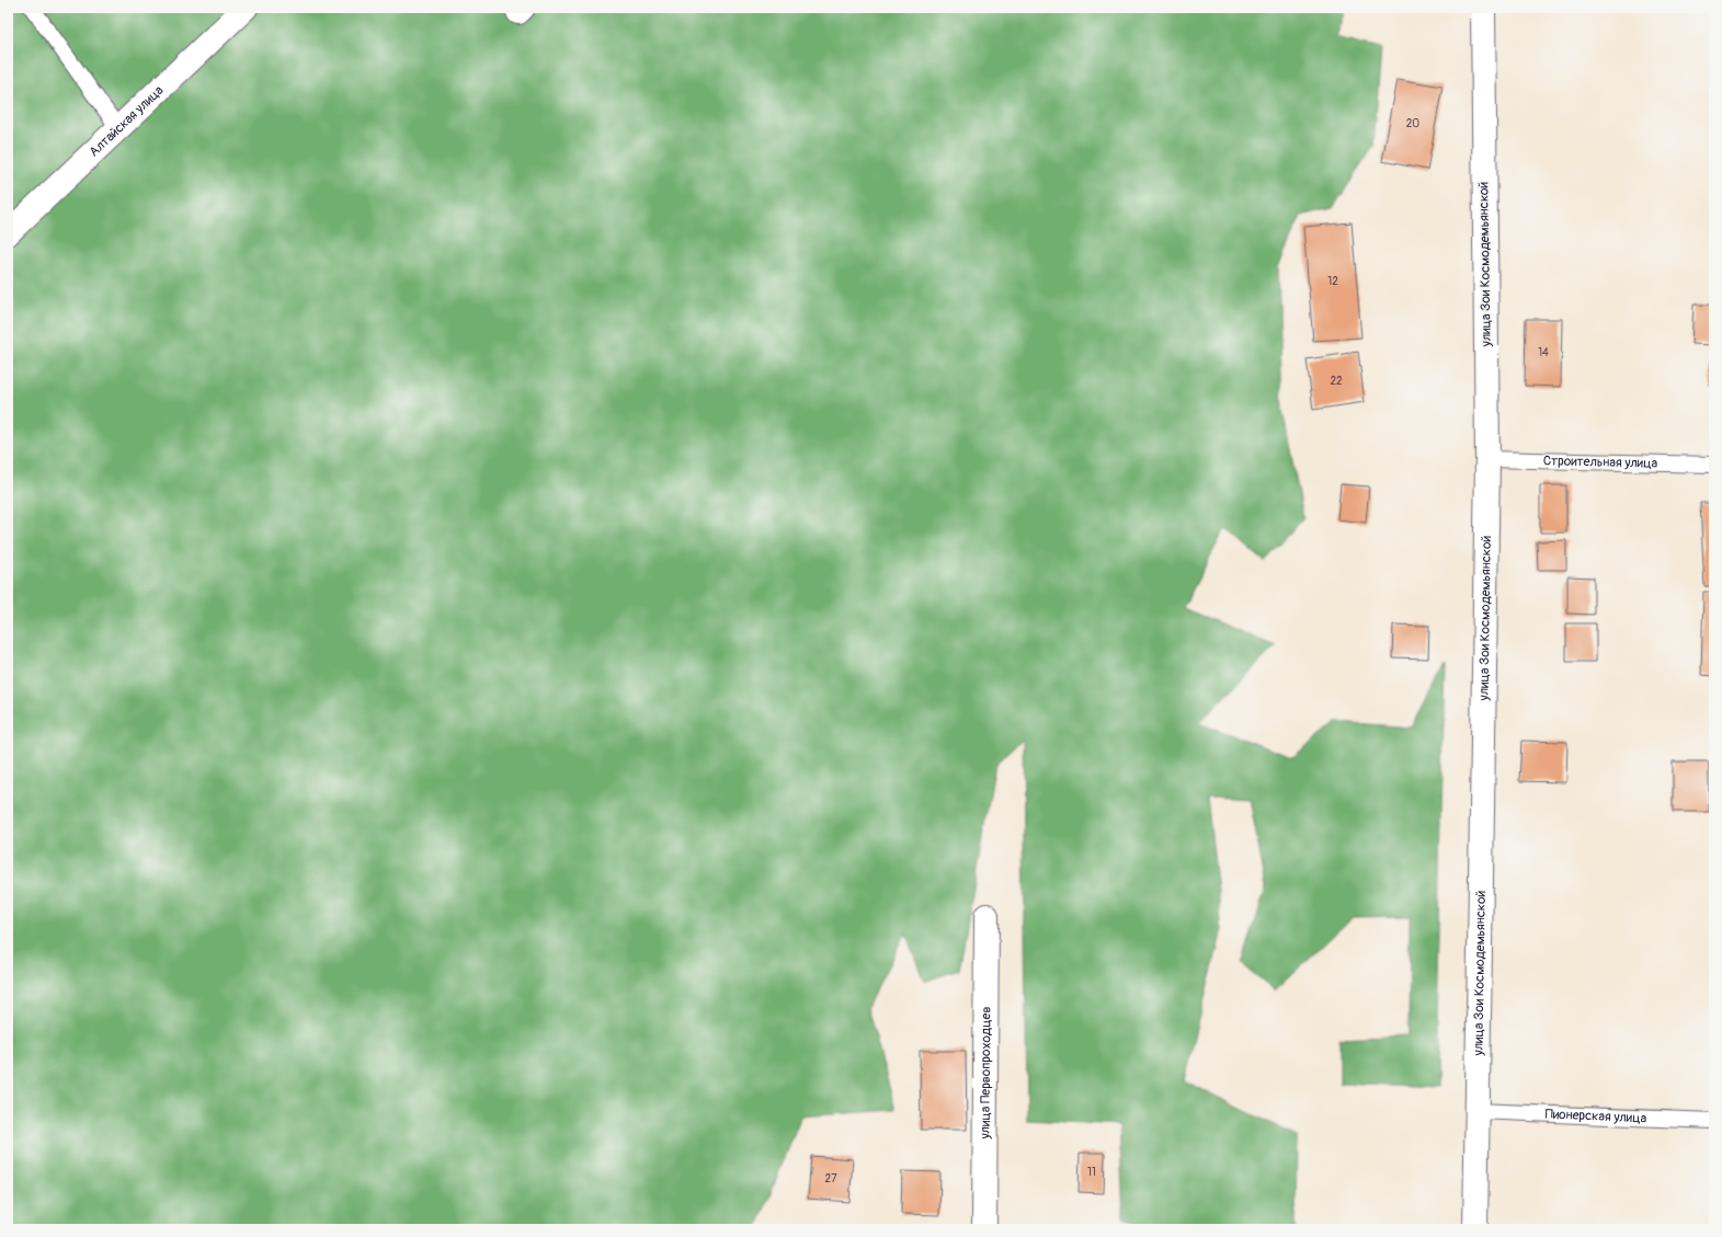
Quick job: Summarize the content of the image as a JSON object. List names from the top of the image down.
{
  "streets": {
    "street": ["Алтайская улица", "улица Зои Космодемьянской", "улица Первопроходцев"],
    "lane": ["Строительная улица", "Пионерская улица"]
  },
  "crossings": [
    ["улица Зои Космодемьянской", "Строительная улица"],
    ["улица Зои Космодемьянской", "Пионерская улица"]
  ],
  "house_numbers": [
    "20",
    "12",
    "14",
    "22",
    "11",
    "27"
  ]
}
